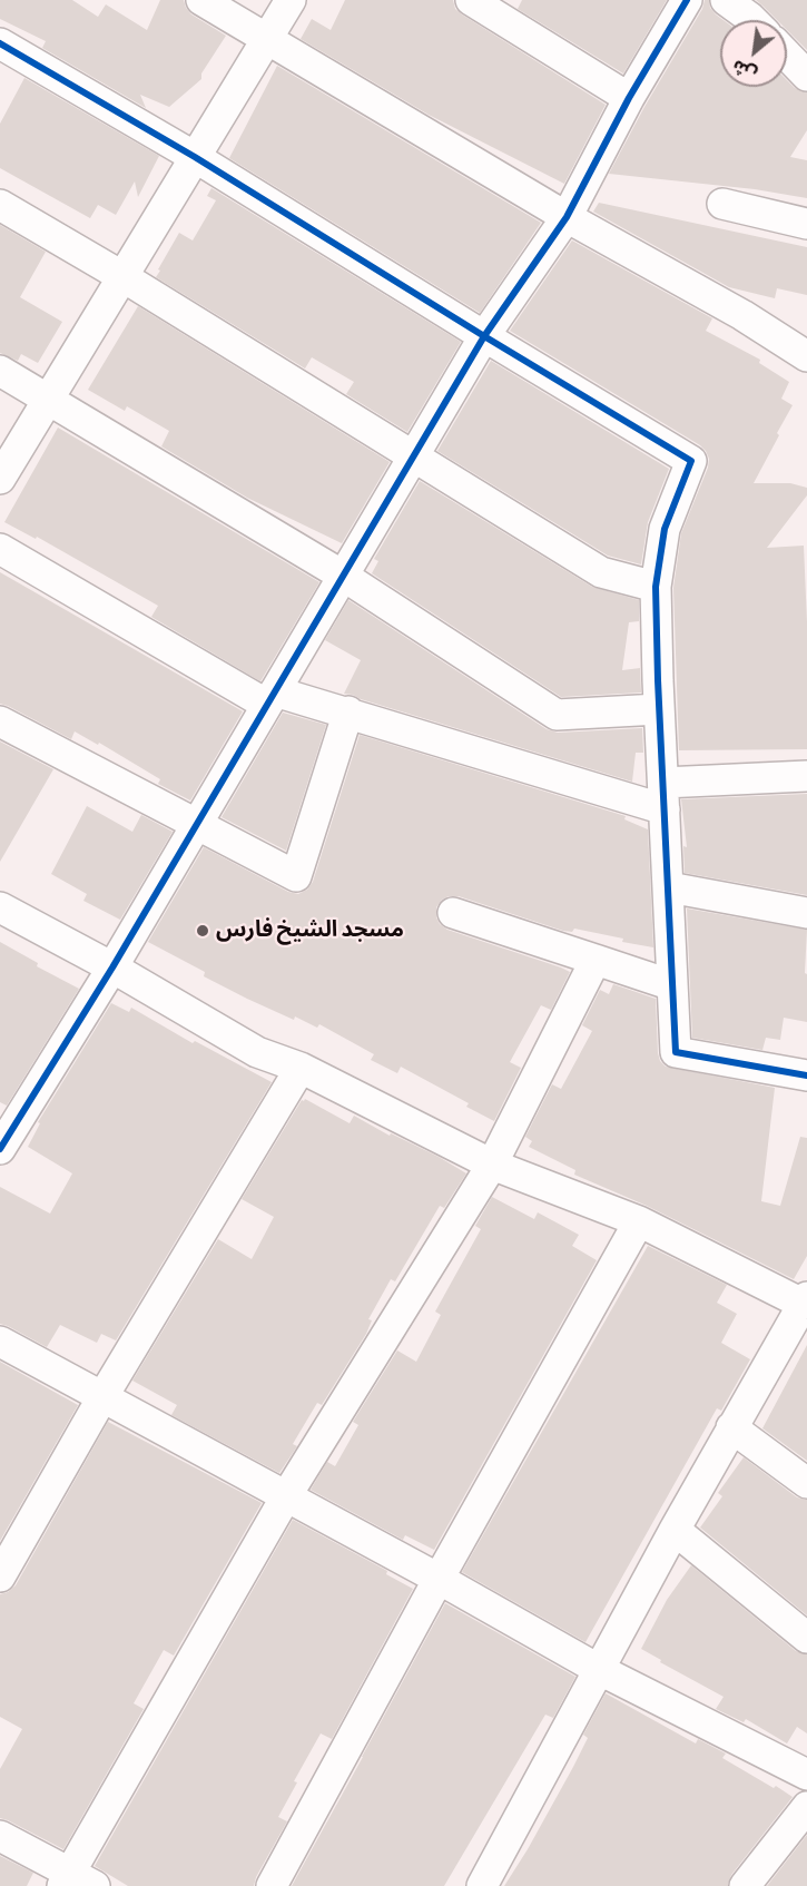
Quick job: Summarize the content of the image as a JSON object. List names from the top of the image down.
{
  "places": ["مسجد الشيخ فارس"],
  "north": "bottom left"
}
